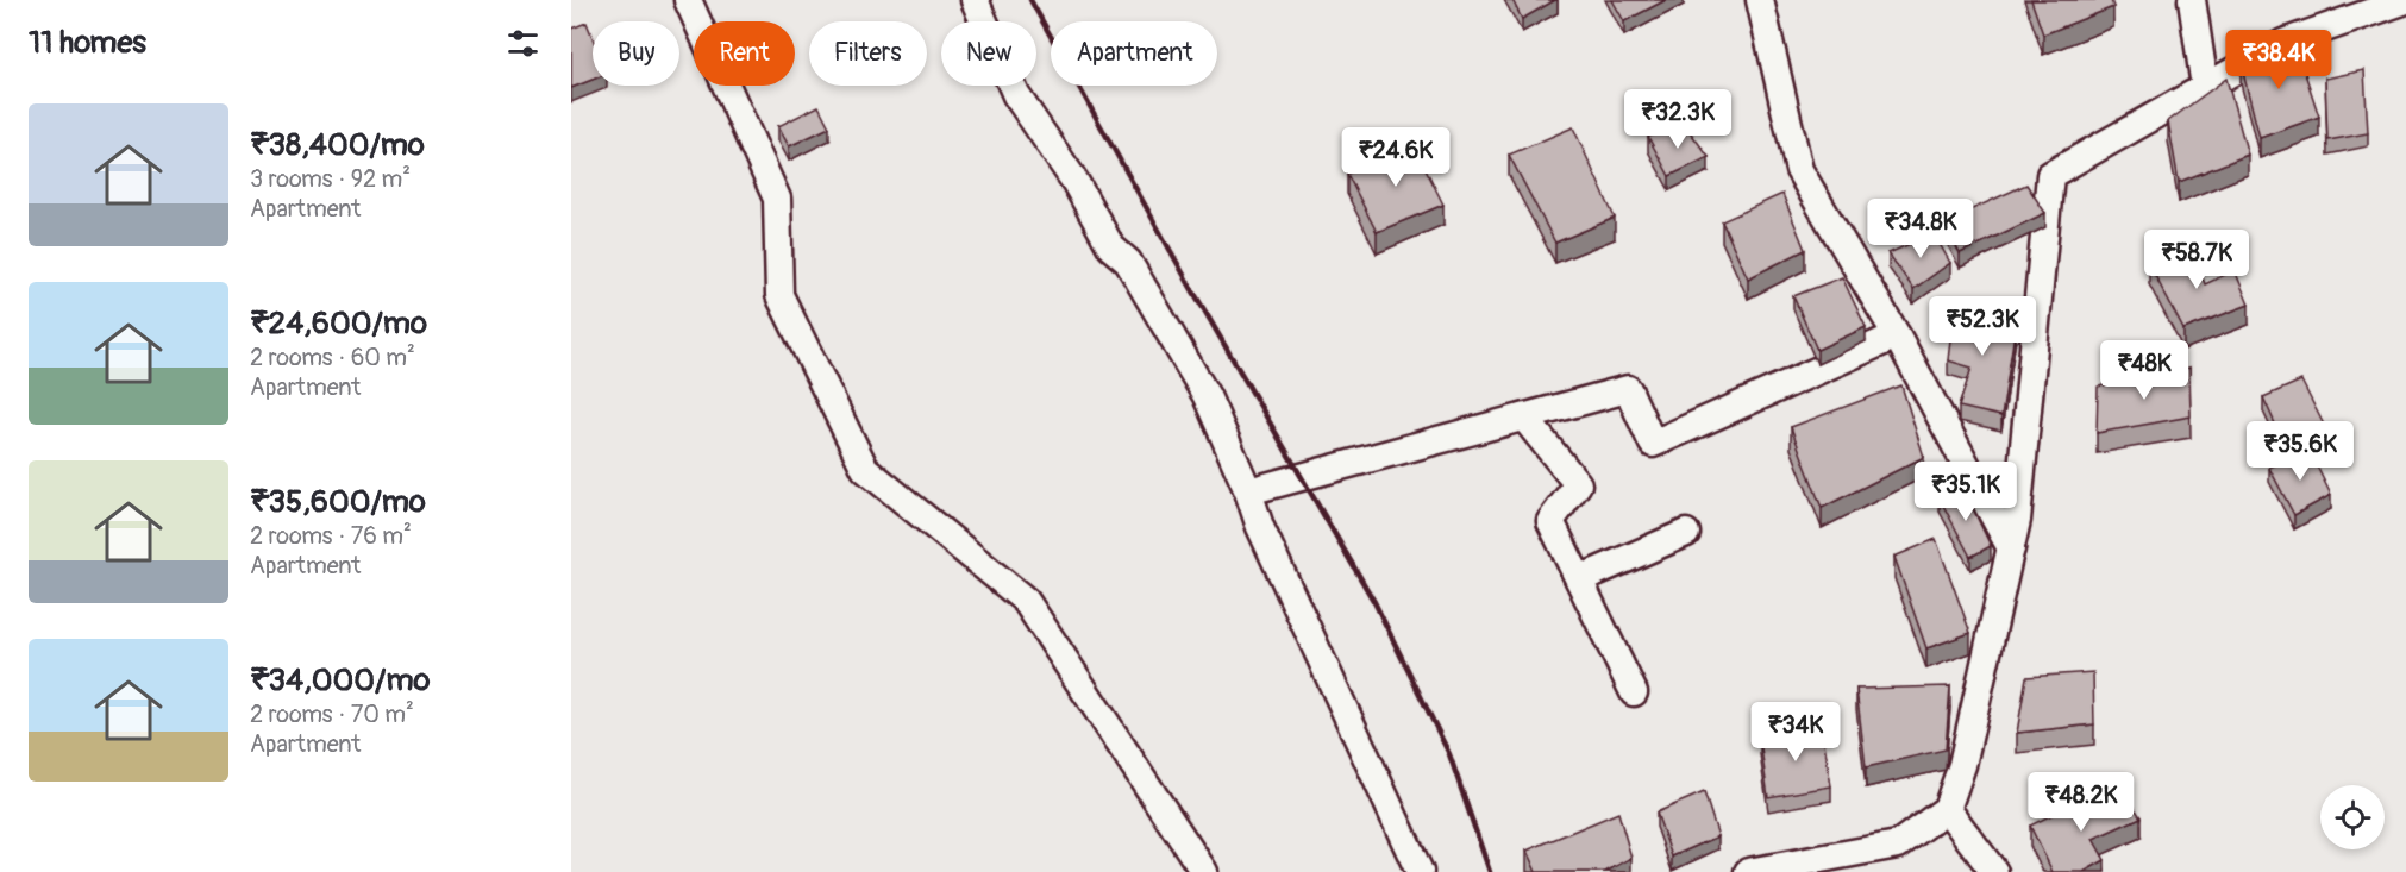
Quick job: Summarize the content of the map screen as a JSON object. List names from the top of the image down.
{
  "page": {
    "heading": "11 homes",
    "chip": [
      "Buy",
      "Rent",
      "Filters",
      "New",
      "Apartment"
    ],
    "price": [
      "₹38.4K",
      "₹32.3K",
      "₹24.6K",
      "₹34.8K",
      "₹58.7K",
      "₹52.3K",
      "₹48K",
      "₹35.6K",
      "₹35.1K",
      "₹34K",
      "₹48.2K"
    ],
    "list": [
      {
        "name": "₹38,400/mo",
        "note": "3 rooms · 92 m² · Apartment"
      },
      {
        "name": "₹24,600/mo",
        "note": "2 rooms · 60 m² · Apartment"
      },
      {
        "name": "₹35,600/mo",
        "note": "2 rooms · 76 m² · Apartment"
      },
      {
        "name": "₹34,000/mo",
        "note": "2 rooms · 70 m² · Apartment"
      }
    ]
  }
}
